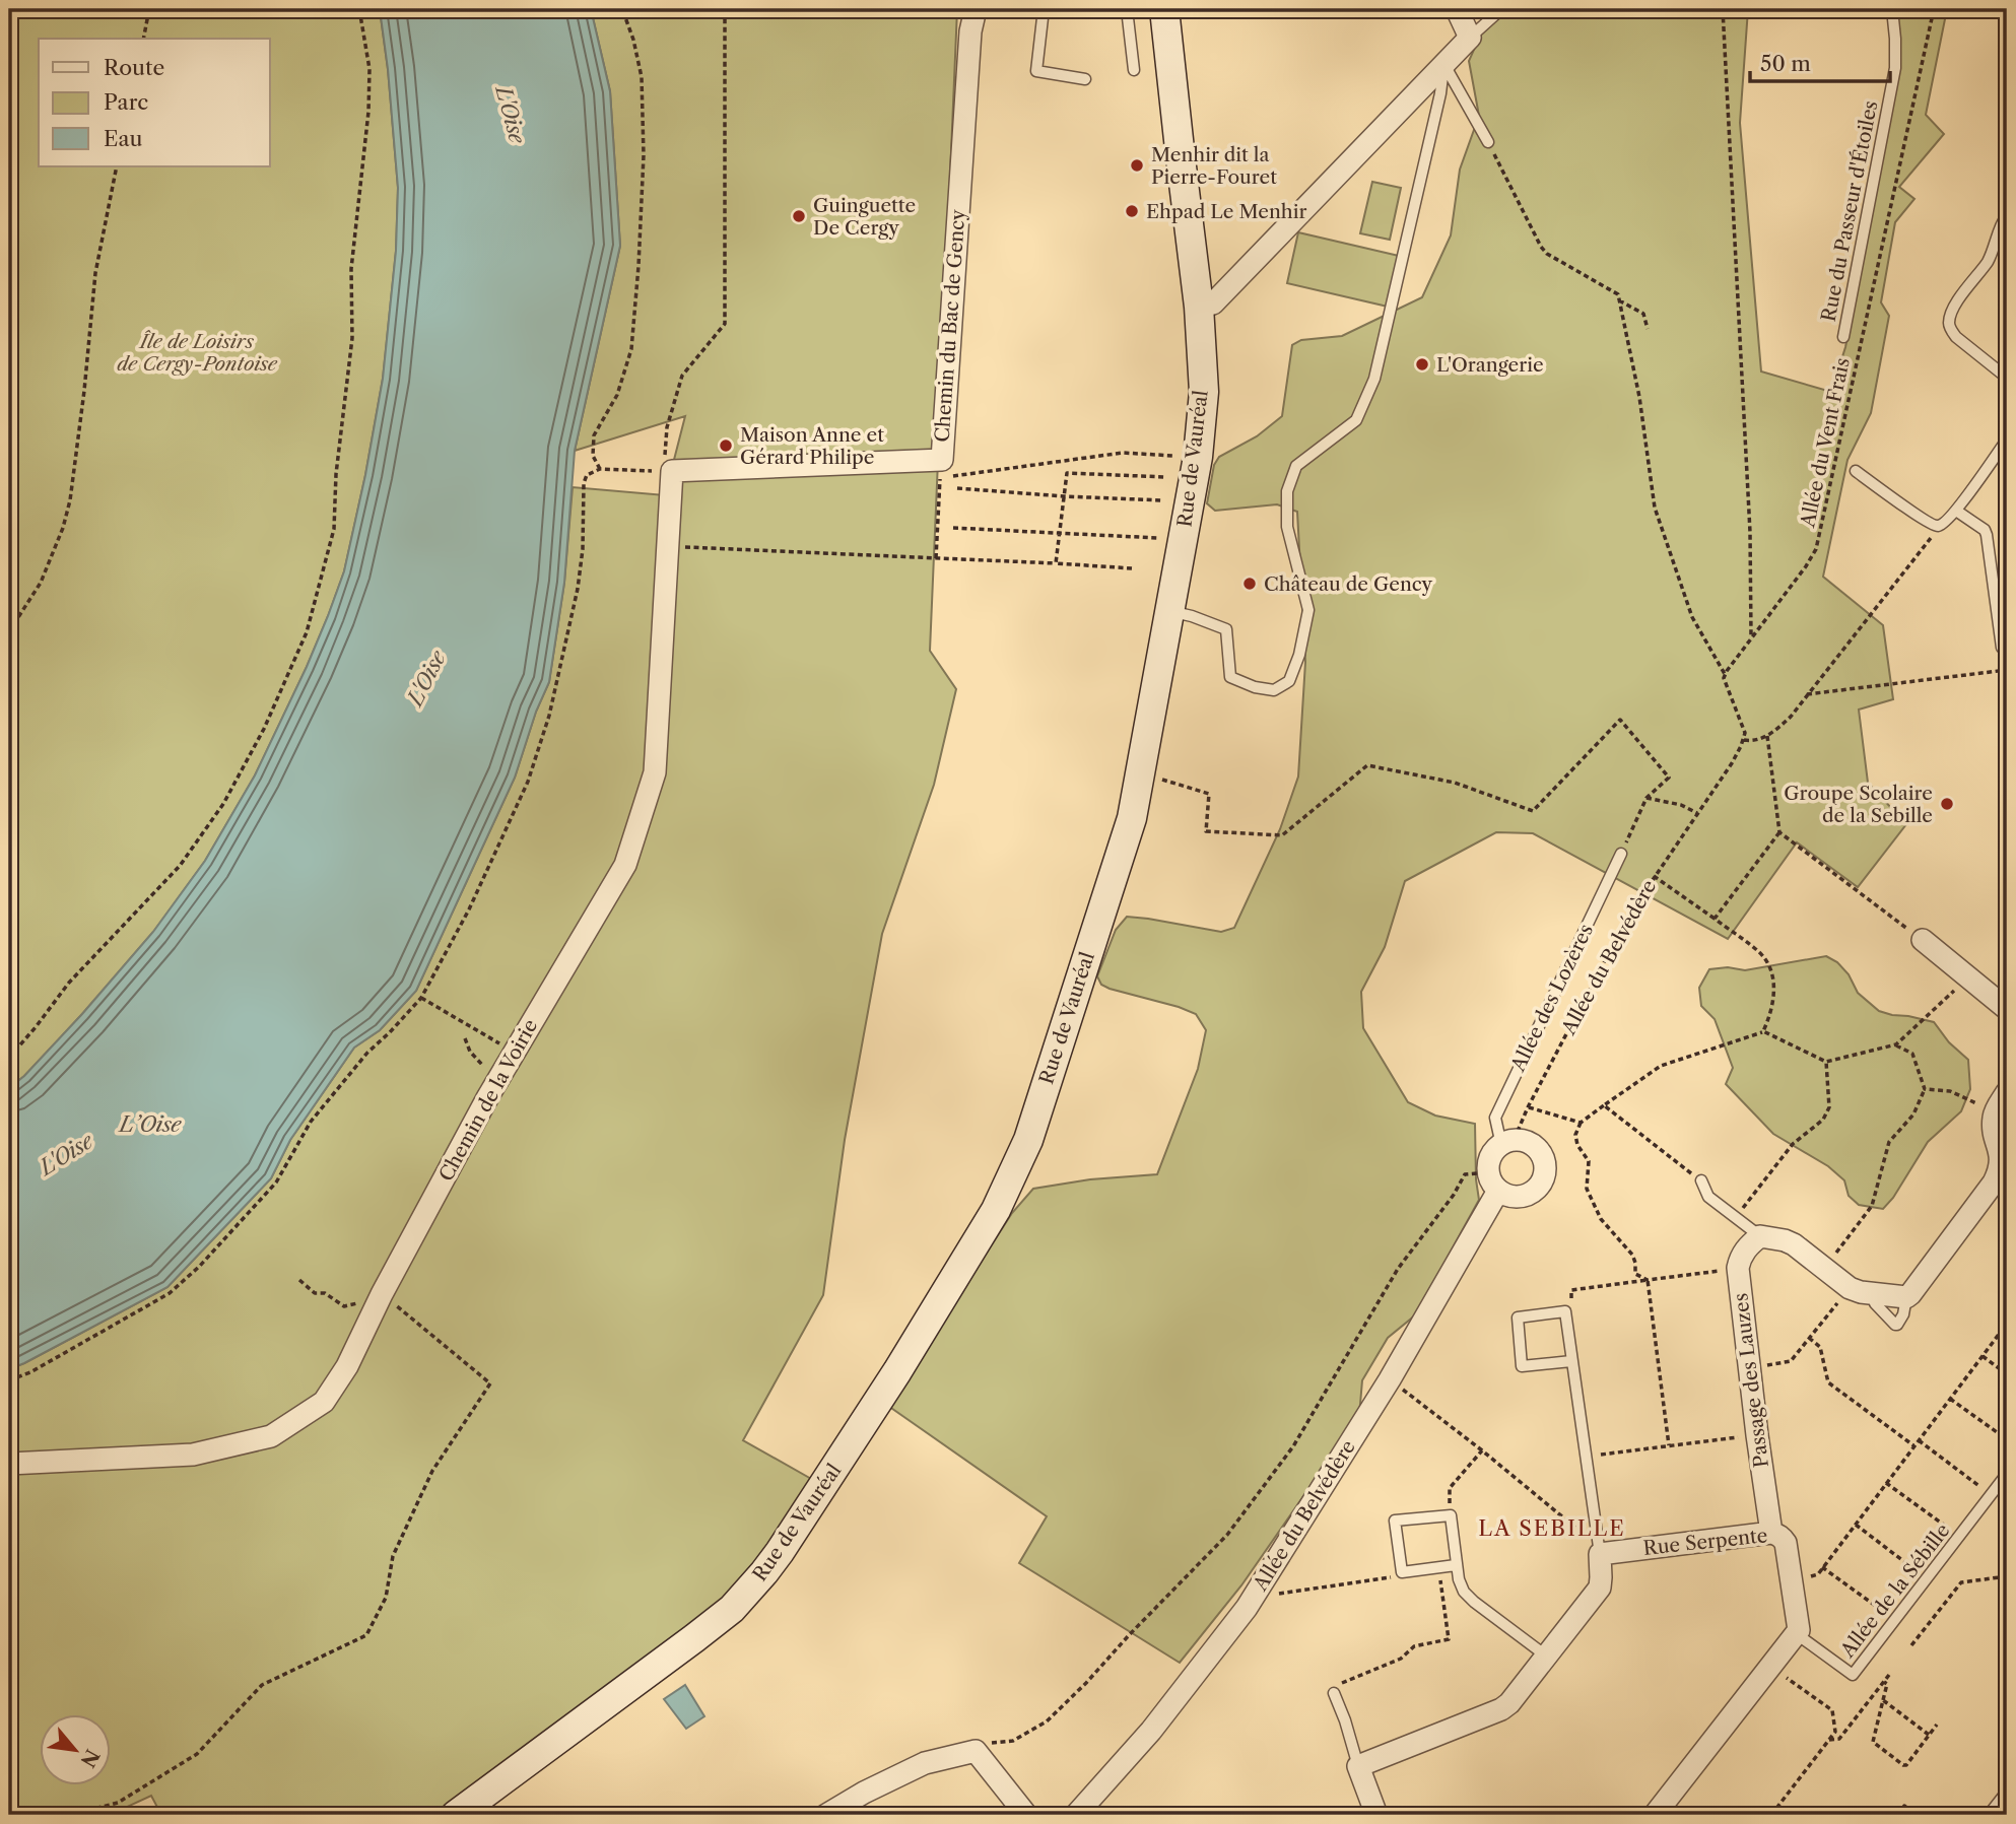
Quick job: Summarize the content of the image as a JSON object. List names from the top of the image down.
{
  "streets": {
    "street": [
      "Chemin du Bac de Gency",
      "Rue de Vauréal",
      "Allée du Belvédère",
      "Chemin de la Voirie",
      "Passage des Lauzes",
      "Rue Serpente"
    ],
    "lane": ["Rue du Passeur d'Étoiles", "Allée des Lozères", "Allée de la Sébille"],
    "path": ["Allée du Vent Frais"]
  },
  "crossings": [
    ["Chemin du Bac de Gency", "Chemin de la Voirie"],
    ["Allée du Belvédère", "Allée des Lozères"],
    ["Passage des Lauzes", "Rue Serpente"],
    ["Rue Serpente", "Allée de la Sébille"]
  ],
  "districts": ["LA SEBILLE"],
  "water": ["L'Oise", "L’Oise"],
  "parks": ["Île de Loisirs de Cergy-Pontoise"],
  "places": [
    "Menhir dit la Pierre-Fouret",
    "Ehpad Le Menhir",
    "Guinguette De Cergy",
    "L'Orangerie",
    "Maison Anne et Gérard Philipe",
    "Château de Gency",
    "Groupe Scolaire de la Sebille"
  ],
  "legend": ["Route", "Parc", "Eau"],
  "scale_bar": "50 m",
  "north": "bottom right"
}
